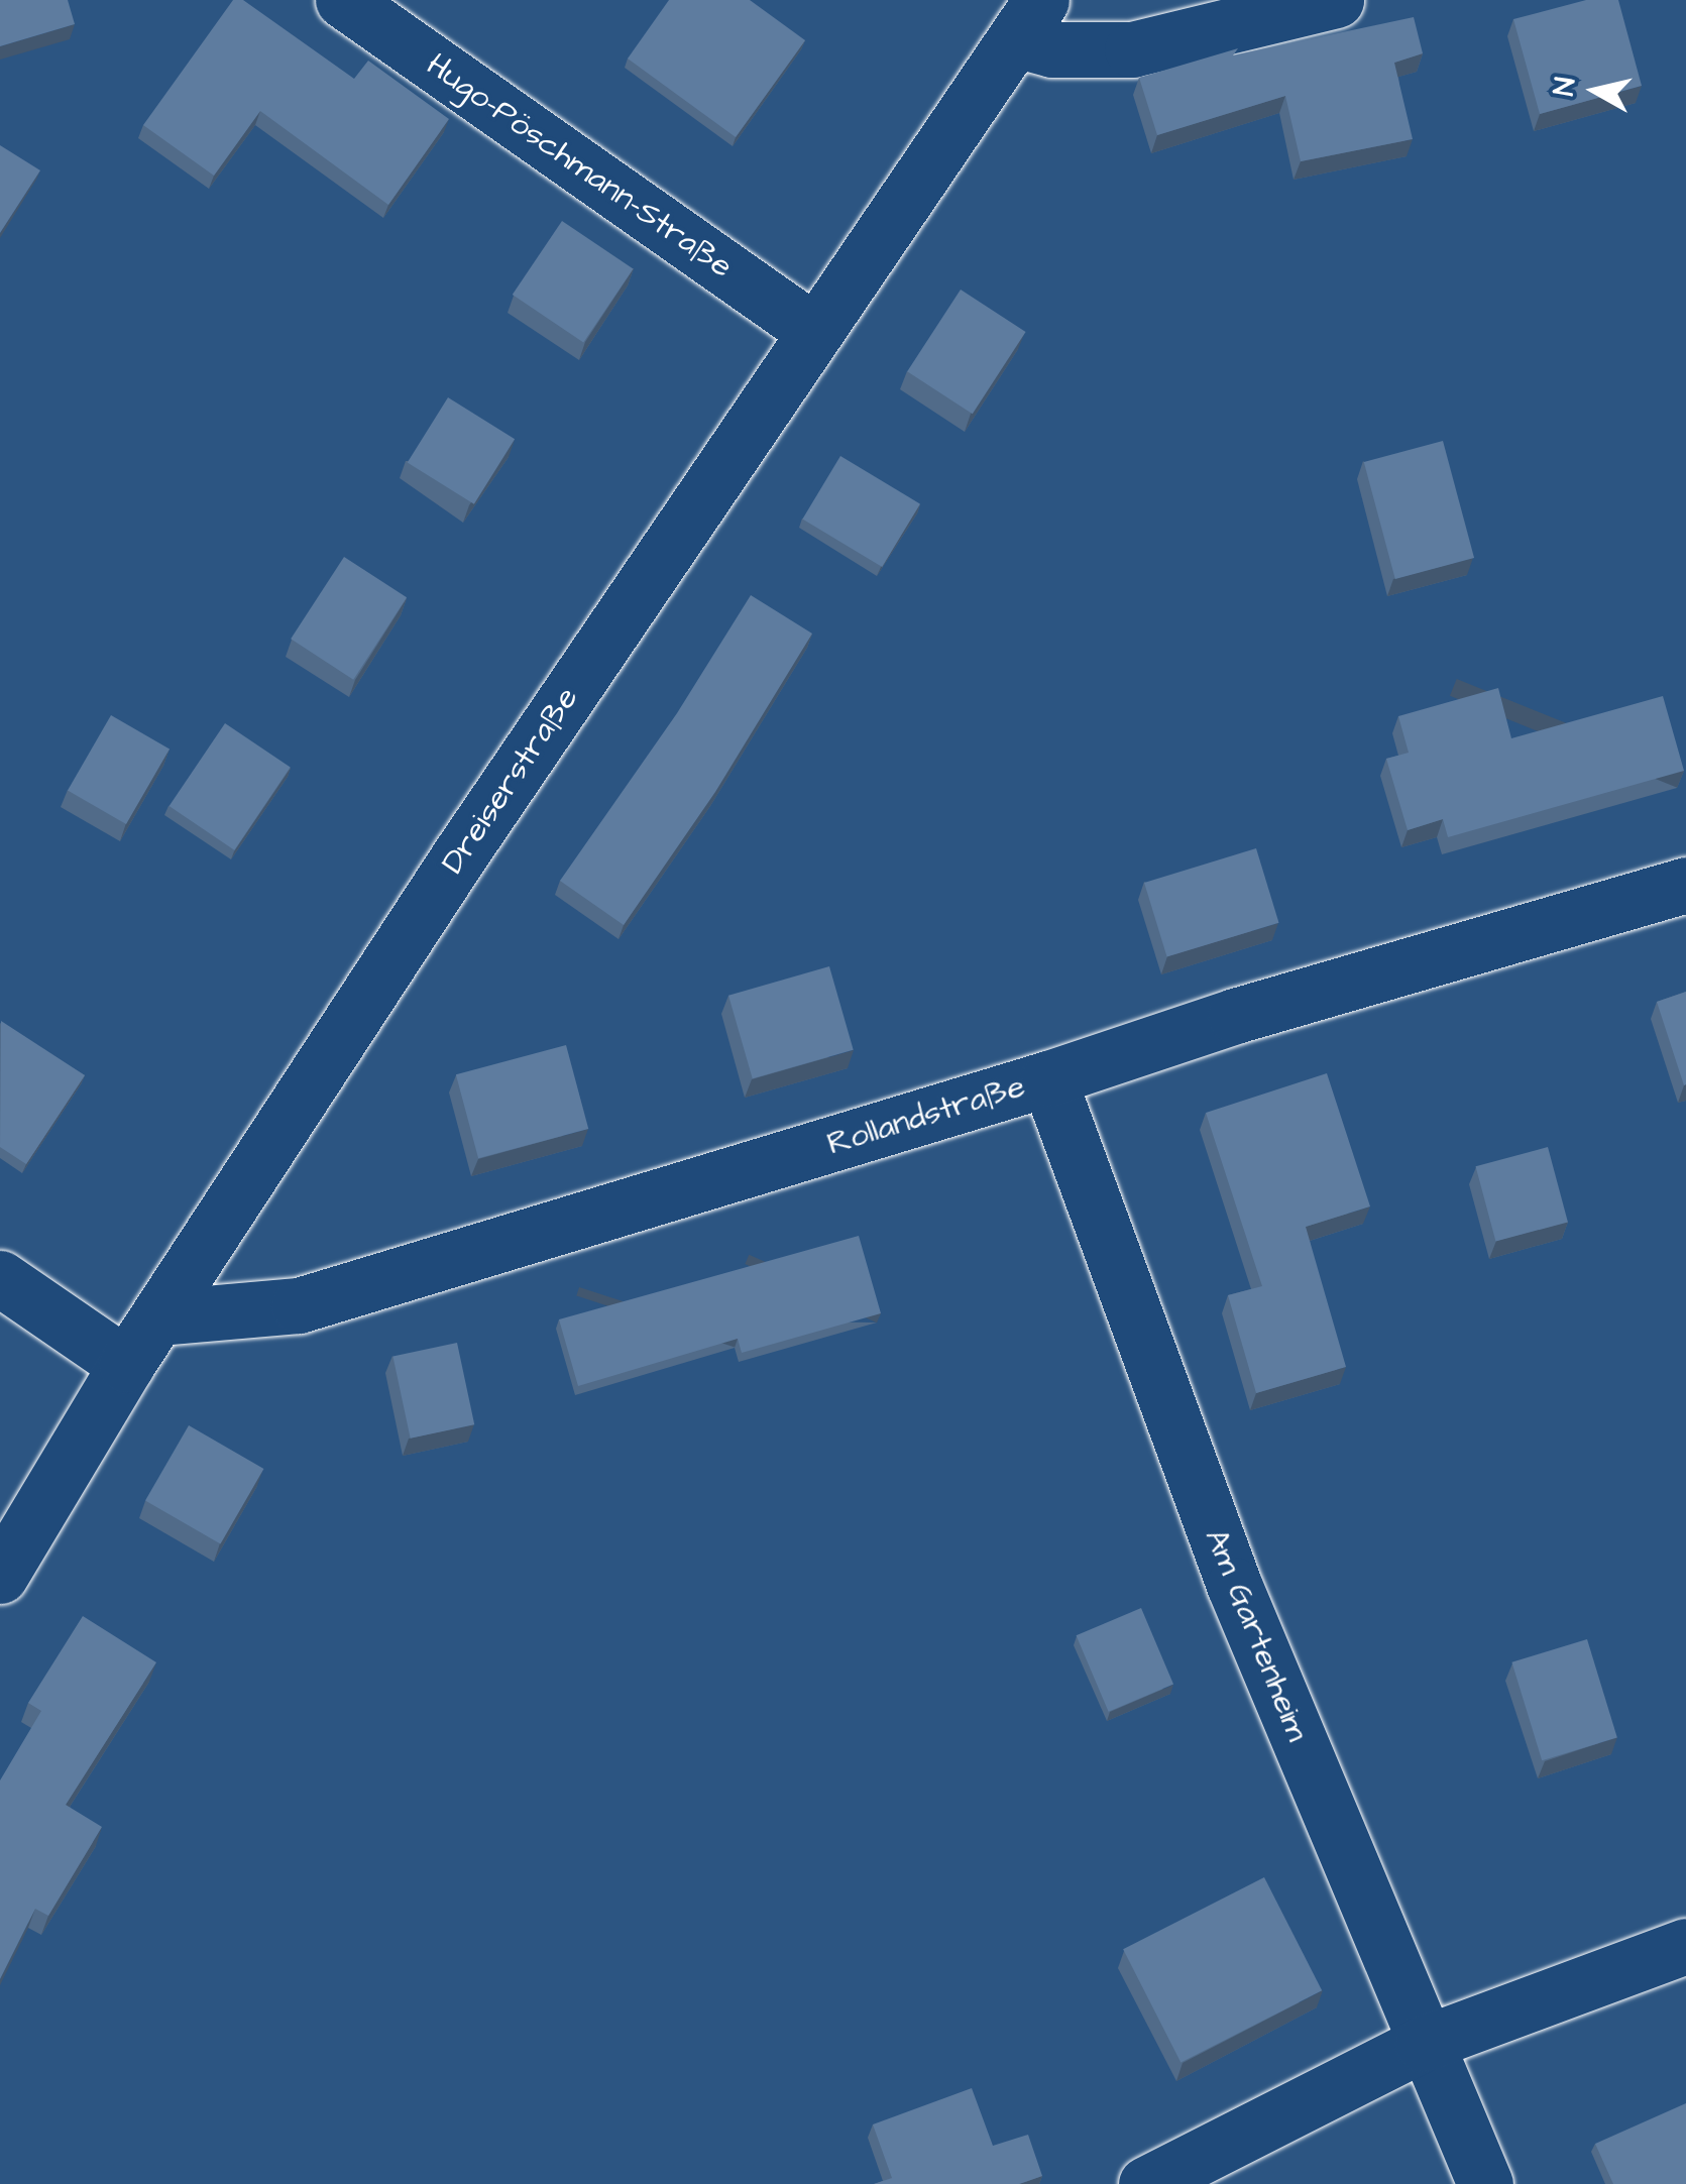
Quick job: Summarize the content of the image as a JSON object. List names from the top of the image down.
{
  "streets": {
    "street": [
      "Hugo-Pöschmann-Straße",
      "Dreiserstraße",
      "Rollandstraße",
      "Am Gartenheim"
    ]
  },
  "crossings": [
    ["Hugo-Pöschmann-Straße", "Dreiserstraße"],
    ["Dreiserstraße", "Rollandstraße"],
    ["Rollandstraße", "Am Gartenheim"]
  ],
  "north": "left"
}
